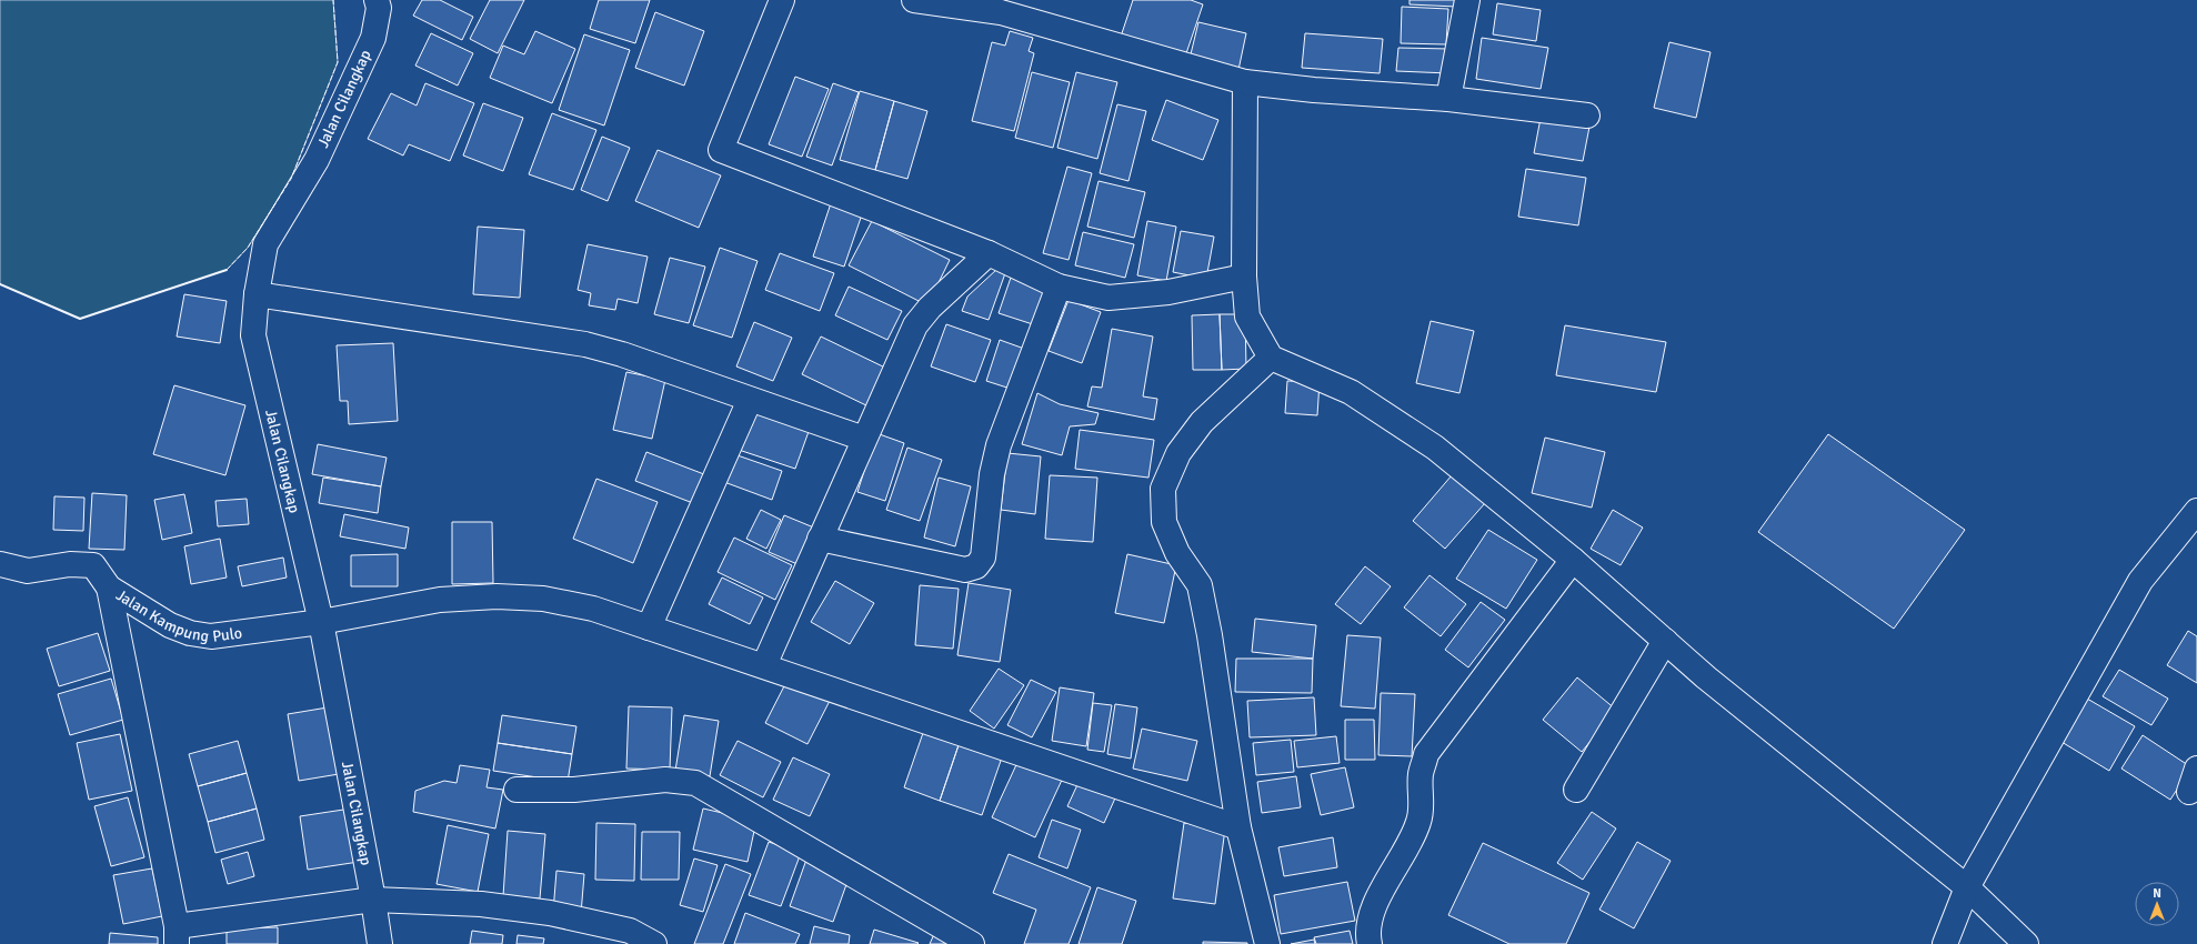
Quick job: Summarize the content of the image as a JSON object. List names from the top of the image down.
{
  "streets": {
    "street": ["Jalan Cilangkap", "Jalan Kampung Pulo"]
  },
  "crossings": [
    ["Jalan Cilangkap", "Jalan Kampung Pulo"]
  ],
  "north": "top"
}
